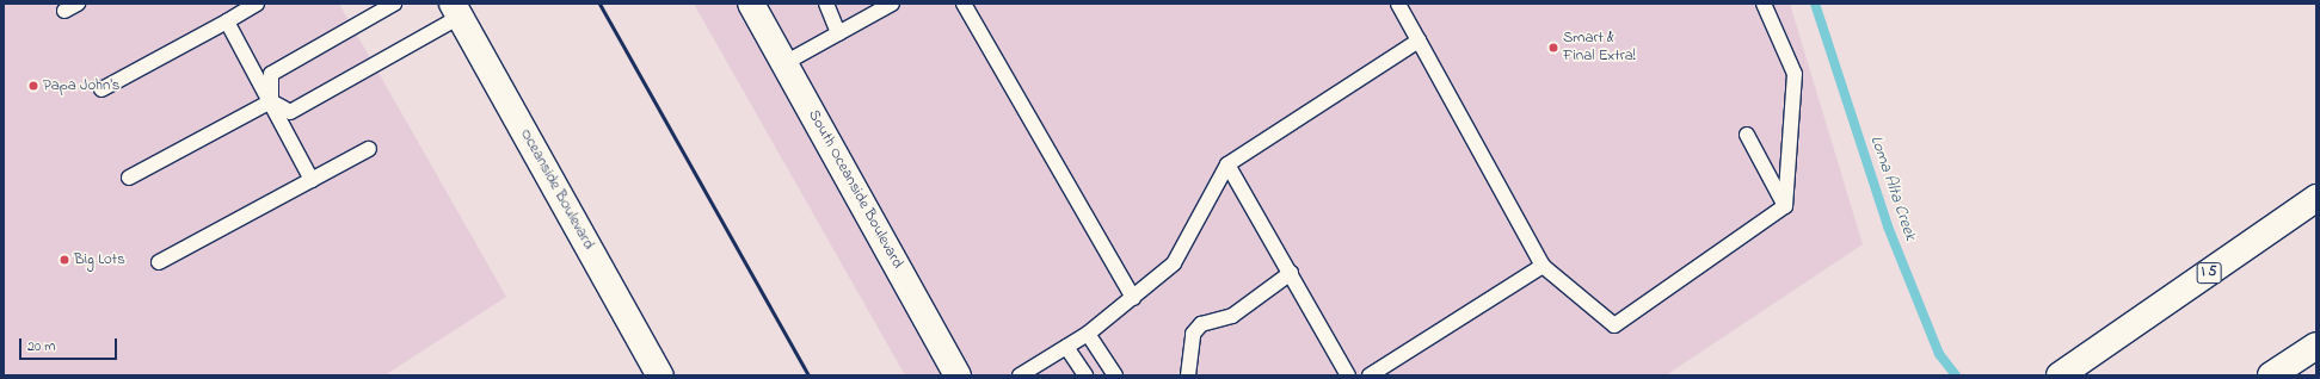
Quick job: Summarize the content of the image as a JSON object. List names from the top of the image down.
{
  "streets": {
    "main road": ["Oceanside Boulevard", "South Oceanside Boulevard", "I 5"]
  },
  "water": ["Loma Alta Creek"],
  "places": ["Smart & Final Extra!", "Papa John's", "Big Lots"],
  "scale_bar": "20 m"
}
